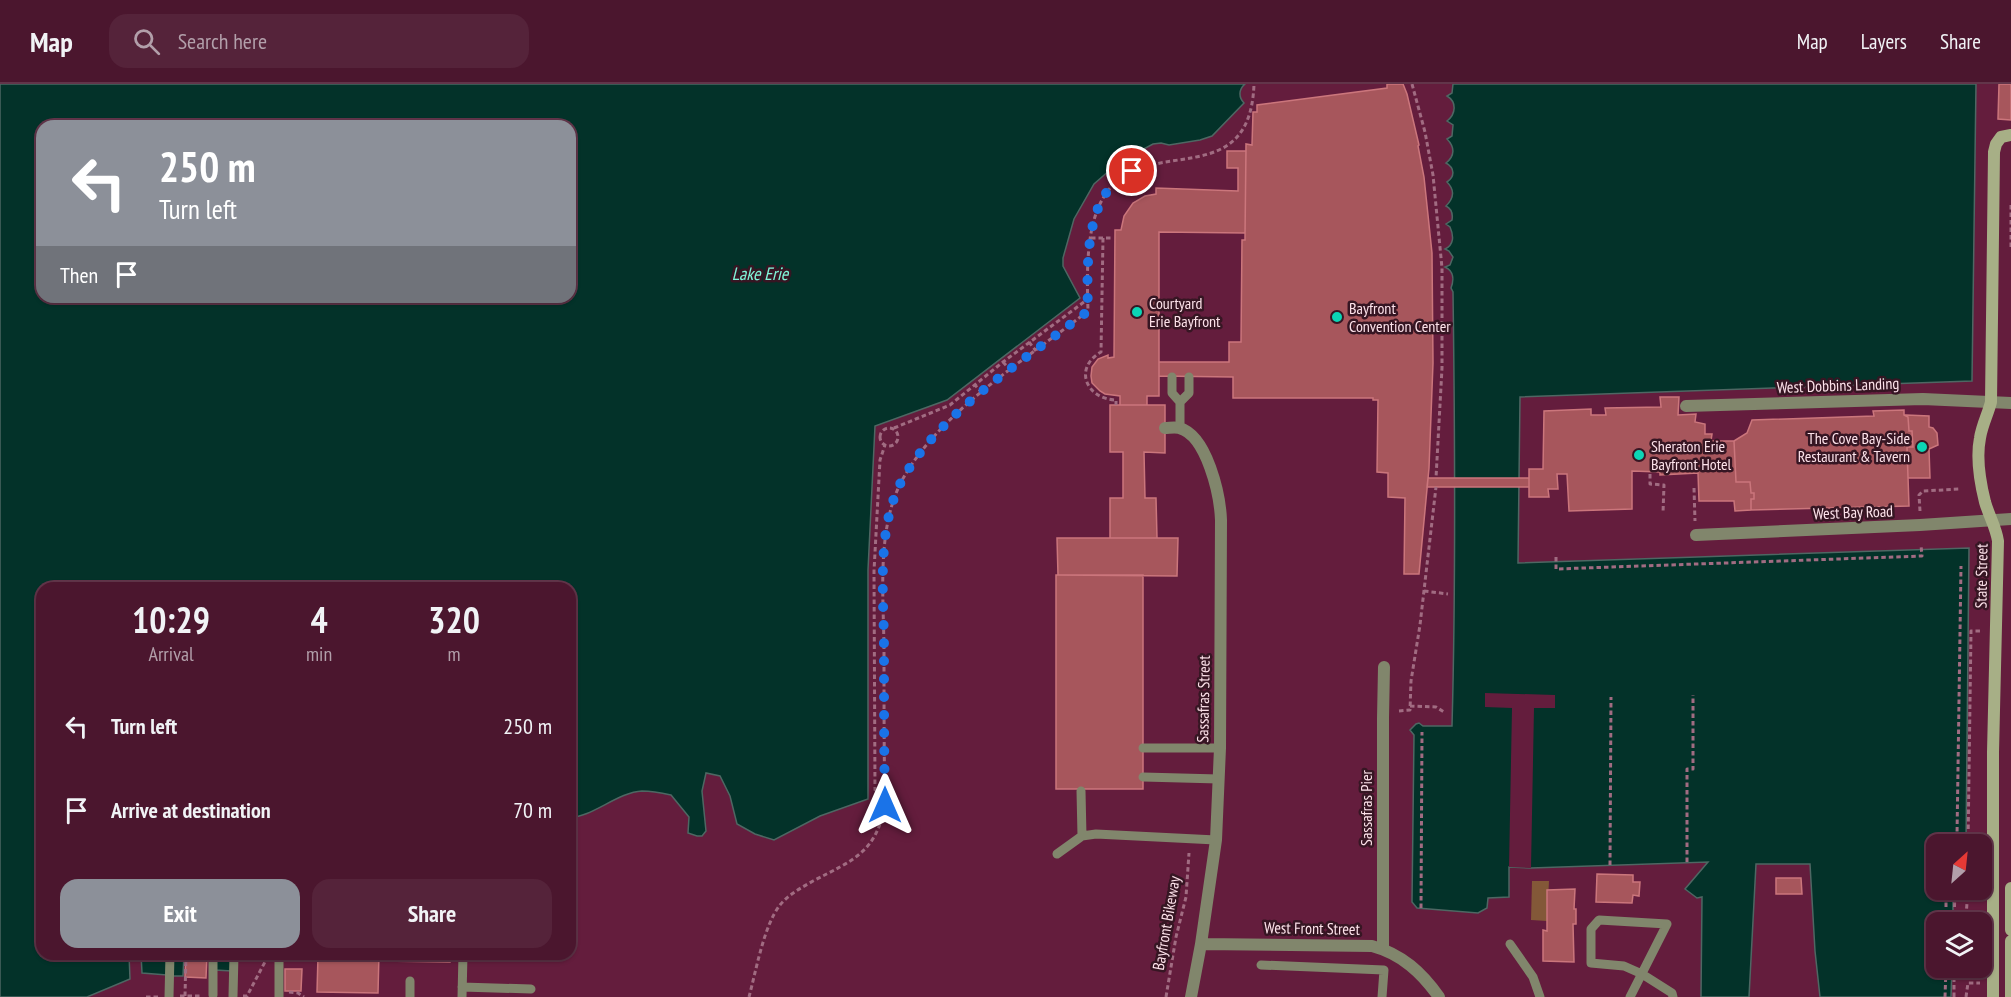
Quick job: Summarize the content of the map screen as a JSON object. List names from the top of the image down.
{
  "streets": {
    "street": [
      "West Dobbins Landing",
      "West Bay Road",
      "State Street",
      "Sassafras Street",
      "Sassafras Pier",
      "West Front Street"
    ],
    "path": ["Bayfront Bikeway"]
  },
  "crossings": [
    ["West Dobbins Landing", "State Street"],
    ["West Bay Road", "State Street"],
    ["Sassafras Street", "West Front Street"],
    ["Sassafras Pier", "West Front Street"]
  ],
  "water": ["Lake Erie"],
  "places": [
    "Courtyard Erie Bayfront",
    "Bayfront Convention Center",
    "The Cove Bay-Side Restaurant & Tavern",
    "Sheraton Erie Bayfront Hotel"
  ],
  "north": "top right",
  "page": {
    "header": "Map",
    "search": "Search here",
    "nav": ["Map", "Layers", "Share"],
    "turn": ["250 m", "Turn left"],
    "then": "Then",
    "eta": [
      "10:29",
      "Arrival",
      "4",
      "min",
      "320",
      "m"
    ],
    "list": [
      {
        "name": "Turn left",
        "value": "250 m"
      },
      {
        "name": "Arrive at destination",
        "value": "70 m"
      }
    ],
    "buttons": ["Exit", "Share"]
  }
}
